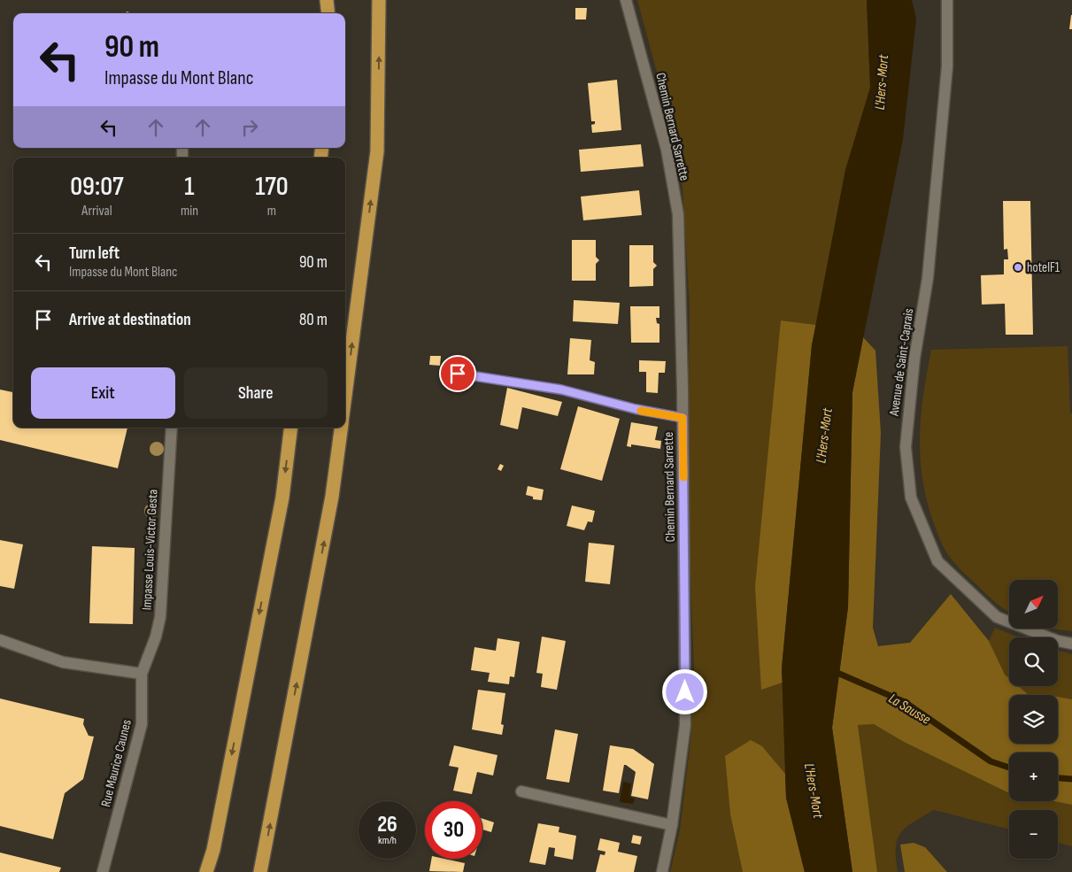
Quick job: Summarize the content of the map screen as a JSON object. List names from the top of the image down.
{
  "streets": {
    "street": [
      "Chemin Bernard Sarrette",
      "Avenue de Saint-Caprais",
      "Impasse Louis-Victor Gesta",
      "Rue Maurice Caunes"
    ]
  },
  "crossings": [
    ["Impasse Louis-Victor Gesta", "Rue Maurice Caunes"]
  ],
  "water": ["L'Hers-Mort", "La Sausse"],
  "places": ["hotelF1"],
  "north": "top right",
  "page": {
    "turn": ["90 m", "Impasse du Mont Blanc"],
    "eta": [
      "09:07",
      "Arrival",
      "1",
      "min",
      "170",
      "m"
    ],
    "list": [
      {
        "name": "Turn left",
        "note": "Impasse du Mont Blanc",
        "value": "90 m"
      },
      {
        "name": "Arrive at destination",
        "value": "80 m"
      }
    ],
    "buttons": ["Exit", "Share"],
    "map_buttons": ["+", "−"],
    "speed": "26 km/h",
    "limit": "30"
  }
}
